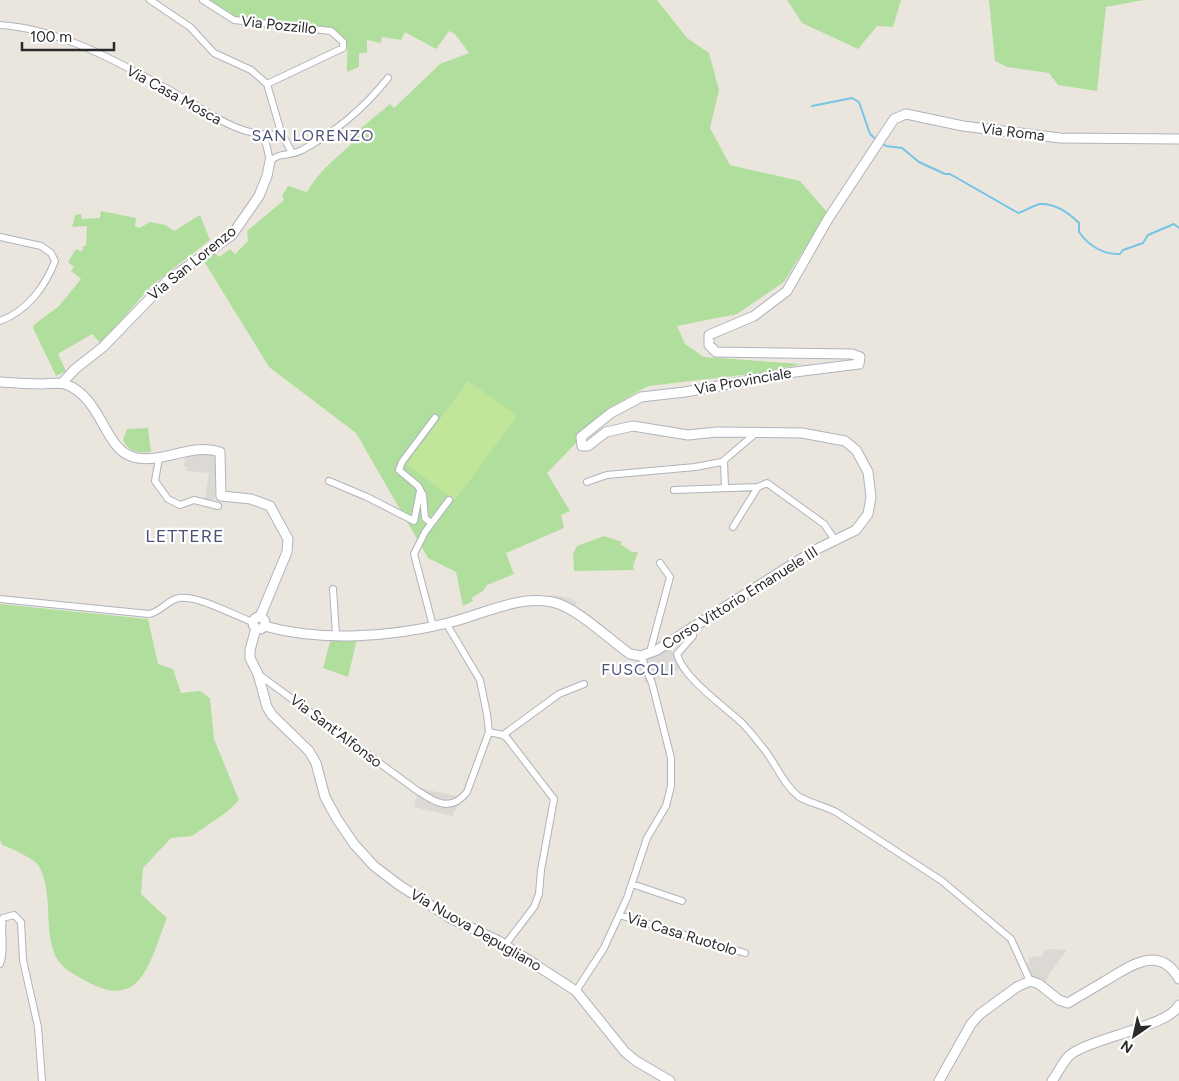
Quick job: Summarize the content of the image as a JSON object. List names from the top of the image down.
{
  "streets": {
    "street": [
      "Via Pozzillo",
      "Via Casa Mosca",
      "Via Roma",
      "Via San Lorenzo",
      "Via Provinciale",
      "Corso Vittorio Emanuele III",
      "Via Sant'Alfonso",
      "Via Nuova Depugliano",
      "Via Casa Ruotolo"
    ]
  },
  "crossings": [
    ["Via Casa Mosca", "Via San Lorenzo"],
    ["Via Roma", "Via Provinciale"],
    ["Via Provinciale", "Corso Vittorio Emanuele III"],
    ["Corso Vittorio Emanuele III", "Via Casa Ruotolo"],
    ["Via Sant'Alfonso", "Via Nuova Depugliano"],
    ["Via Nuova Depugliano", "Via Casa Ruotolo"]
  ],
  "districts": ["SAN LORENZO", "LETTERE", "FUSCOLI"],
  "scale_bar": "100 m",
  "north": "bottom left"
}
